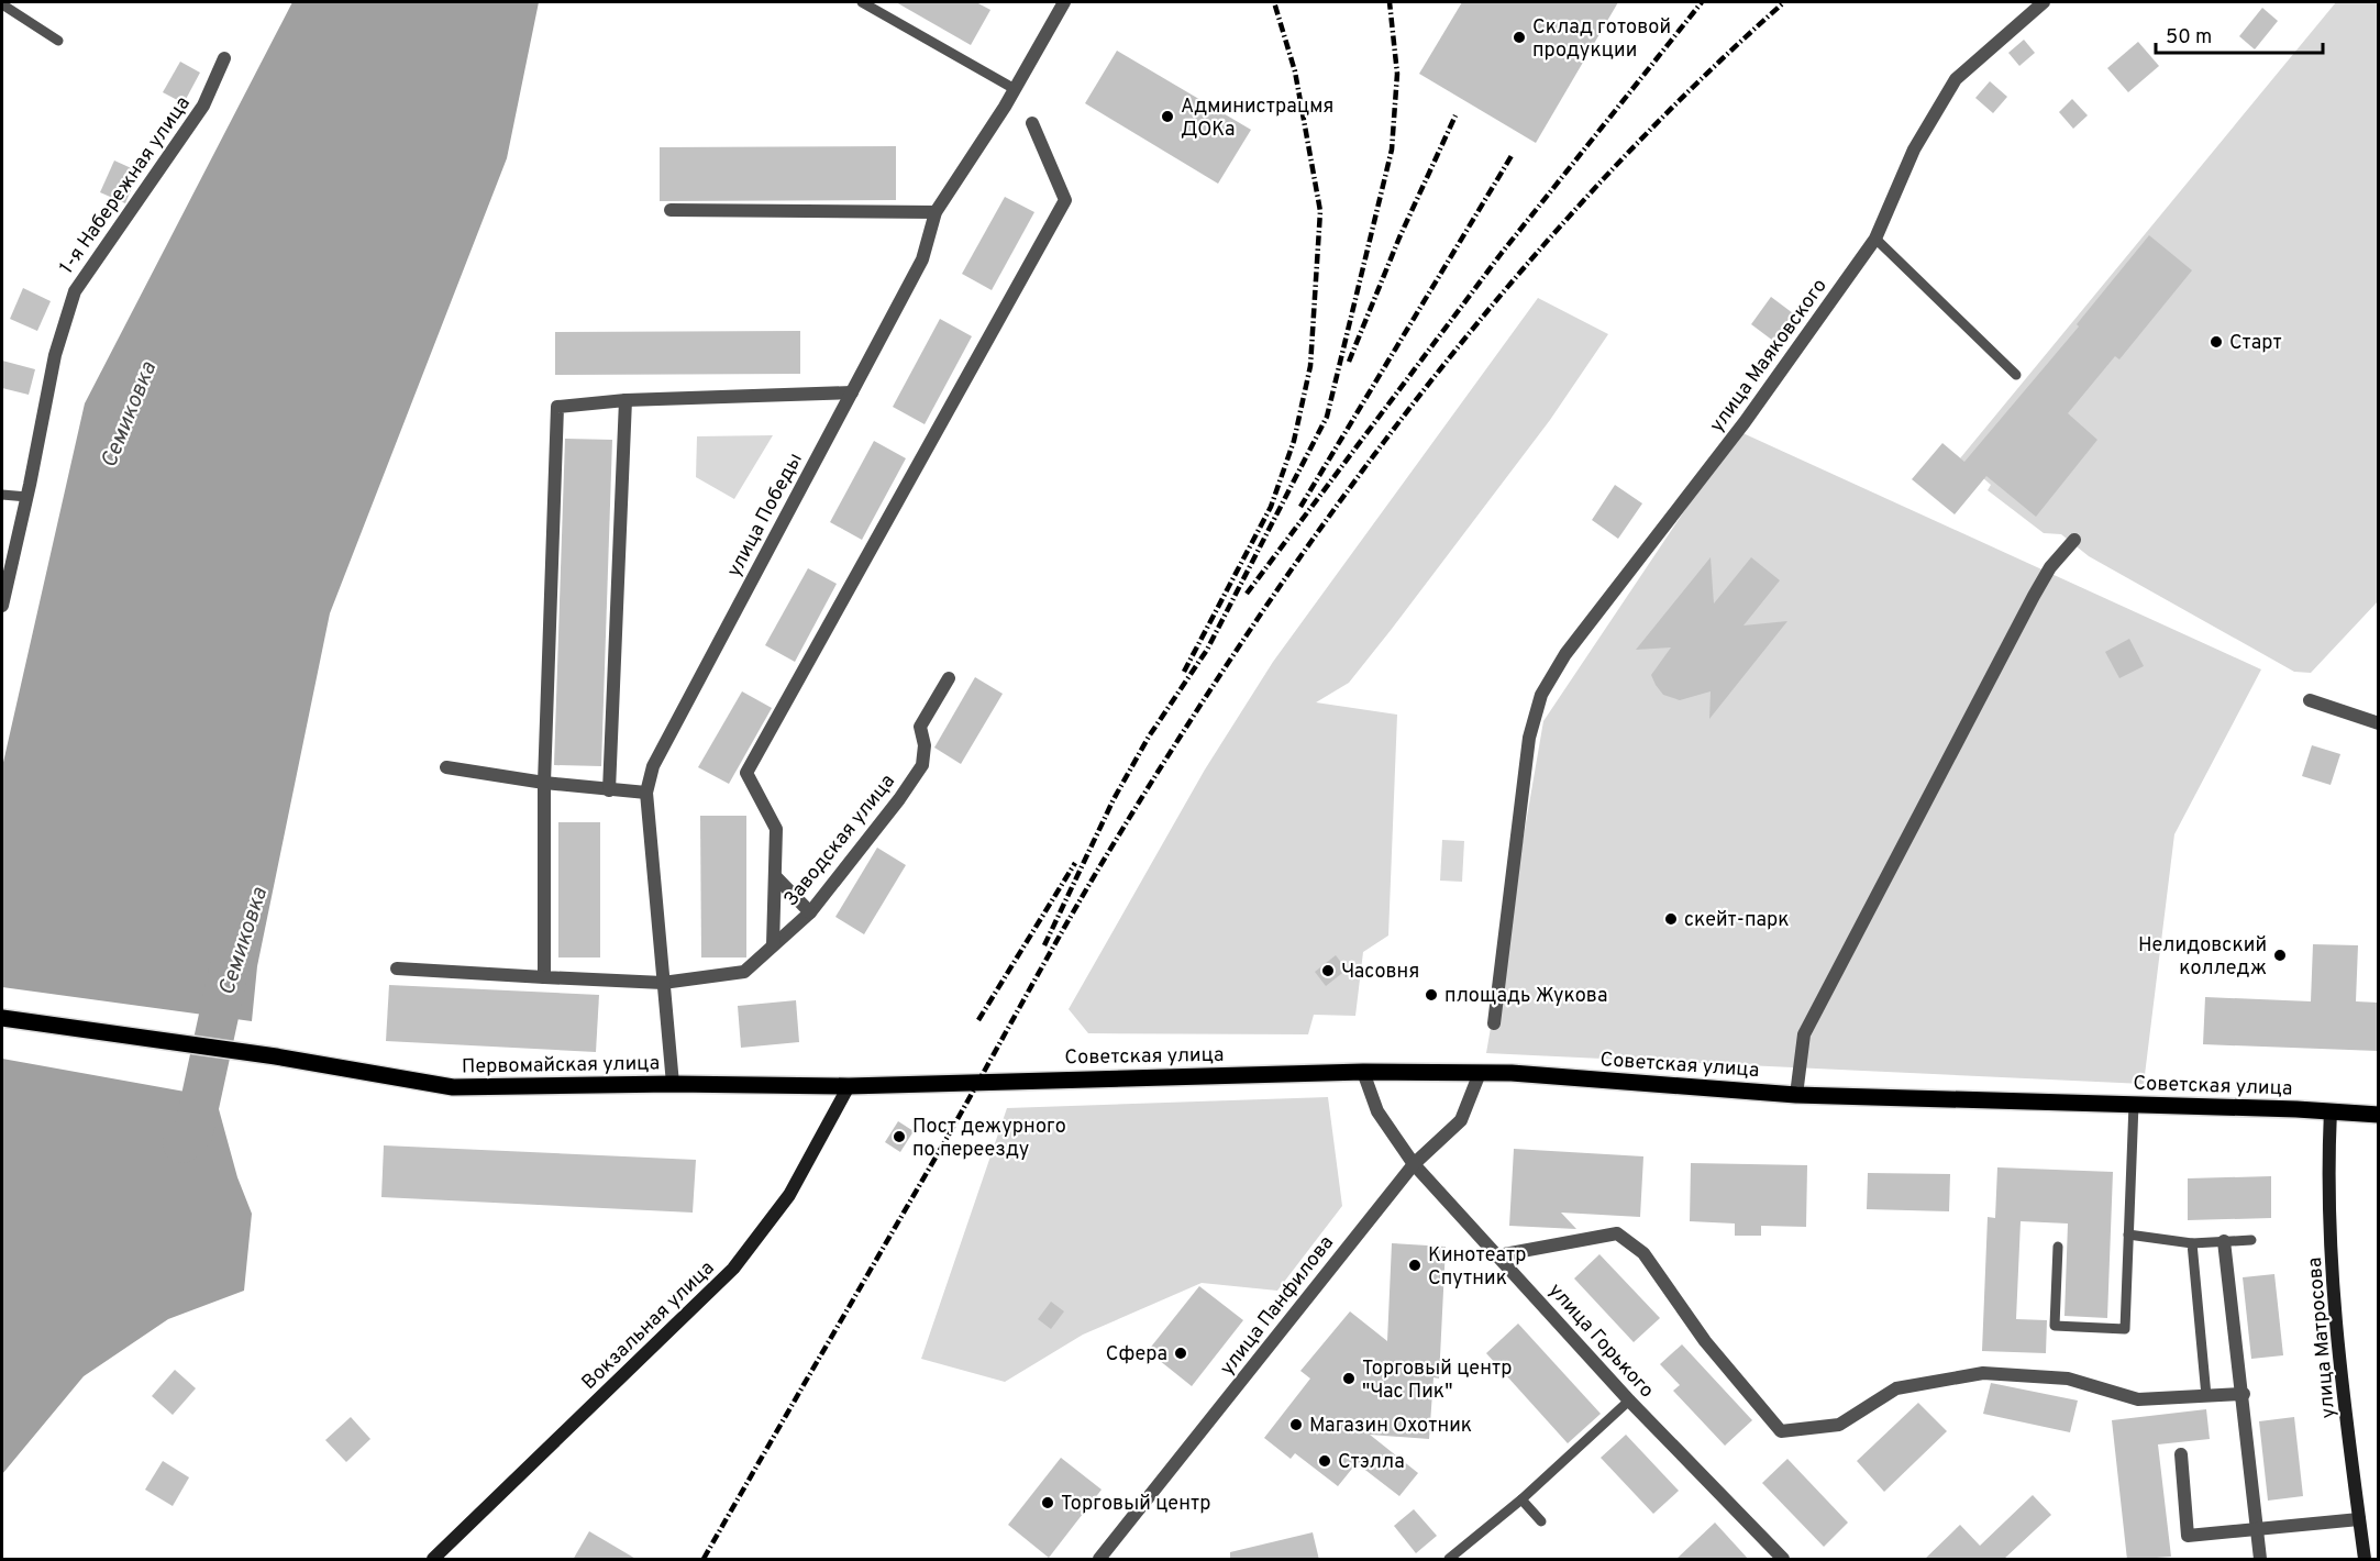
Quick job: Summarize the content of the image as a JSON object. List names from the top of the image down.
{
  "streets": {
    "main road": [
      "Советская улица",
      "Первомайская улица",
      "Вокзальная улица",
      "улица Матросова"
    ],
    "street": [
      "1-я Набережная улица",
      "улица Маяковского",
      "улица Победы",
      "Заводская улица",
      "улица Панфилова",
      "улица Горького"
    ]
  },
  "crossings": [
    ["улица Победы", "Заводская улица"],
    ["улица Победы", "Первомайская улица"],
    ["Советская улица", "Первомайская улица"],
    ["Советская улица", "улица Панфилова"],
    ["Советская улица", "улица Матросова"],
    ["Советская улица", "улица Горького"],
    ["Первомайская улица", "Вокзальная улица"],
    ["улица Панфилова", "улица Горького"]
  ],
  "water": ["Семиковка"],
  "places": [
    "Склад готовой продукции",
    "Администрацмя ДОКа",
    "Старт",
    "скейт-парк",
    "Нелидовский колледж",
    "Часовня",
    "площадь Жукова",
    "Пост дежурного по переезду",
    "Кинотеатр Спутник",
    "Сфера",
    "Торговый центр \"Час Пик\"",
    "Магазин Охотник",
    "Стэлла",
    "Торговый центр"
  ],
  "scale_bar": "50 m"
}
